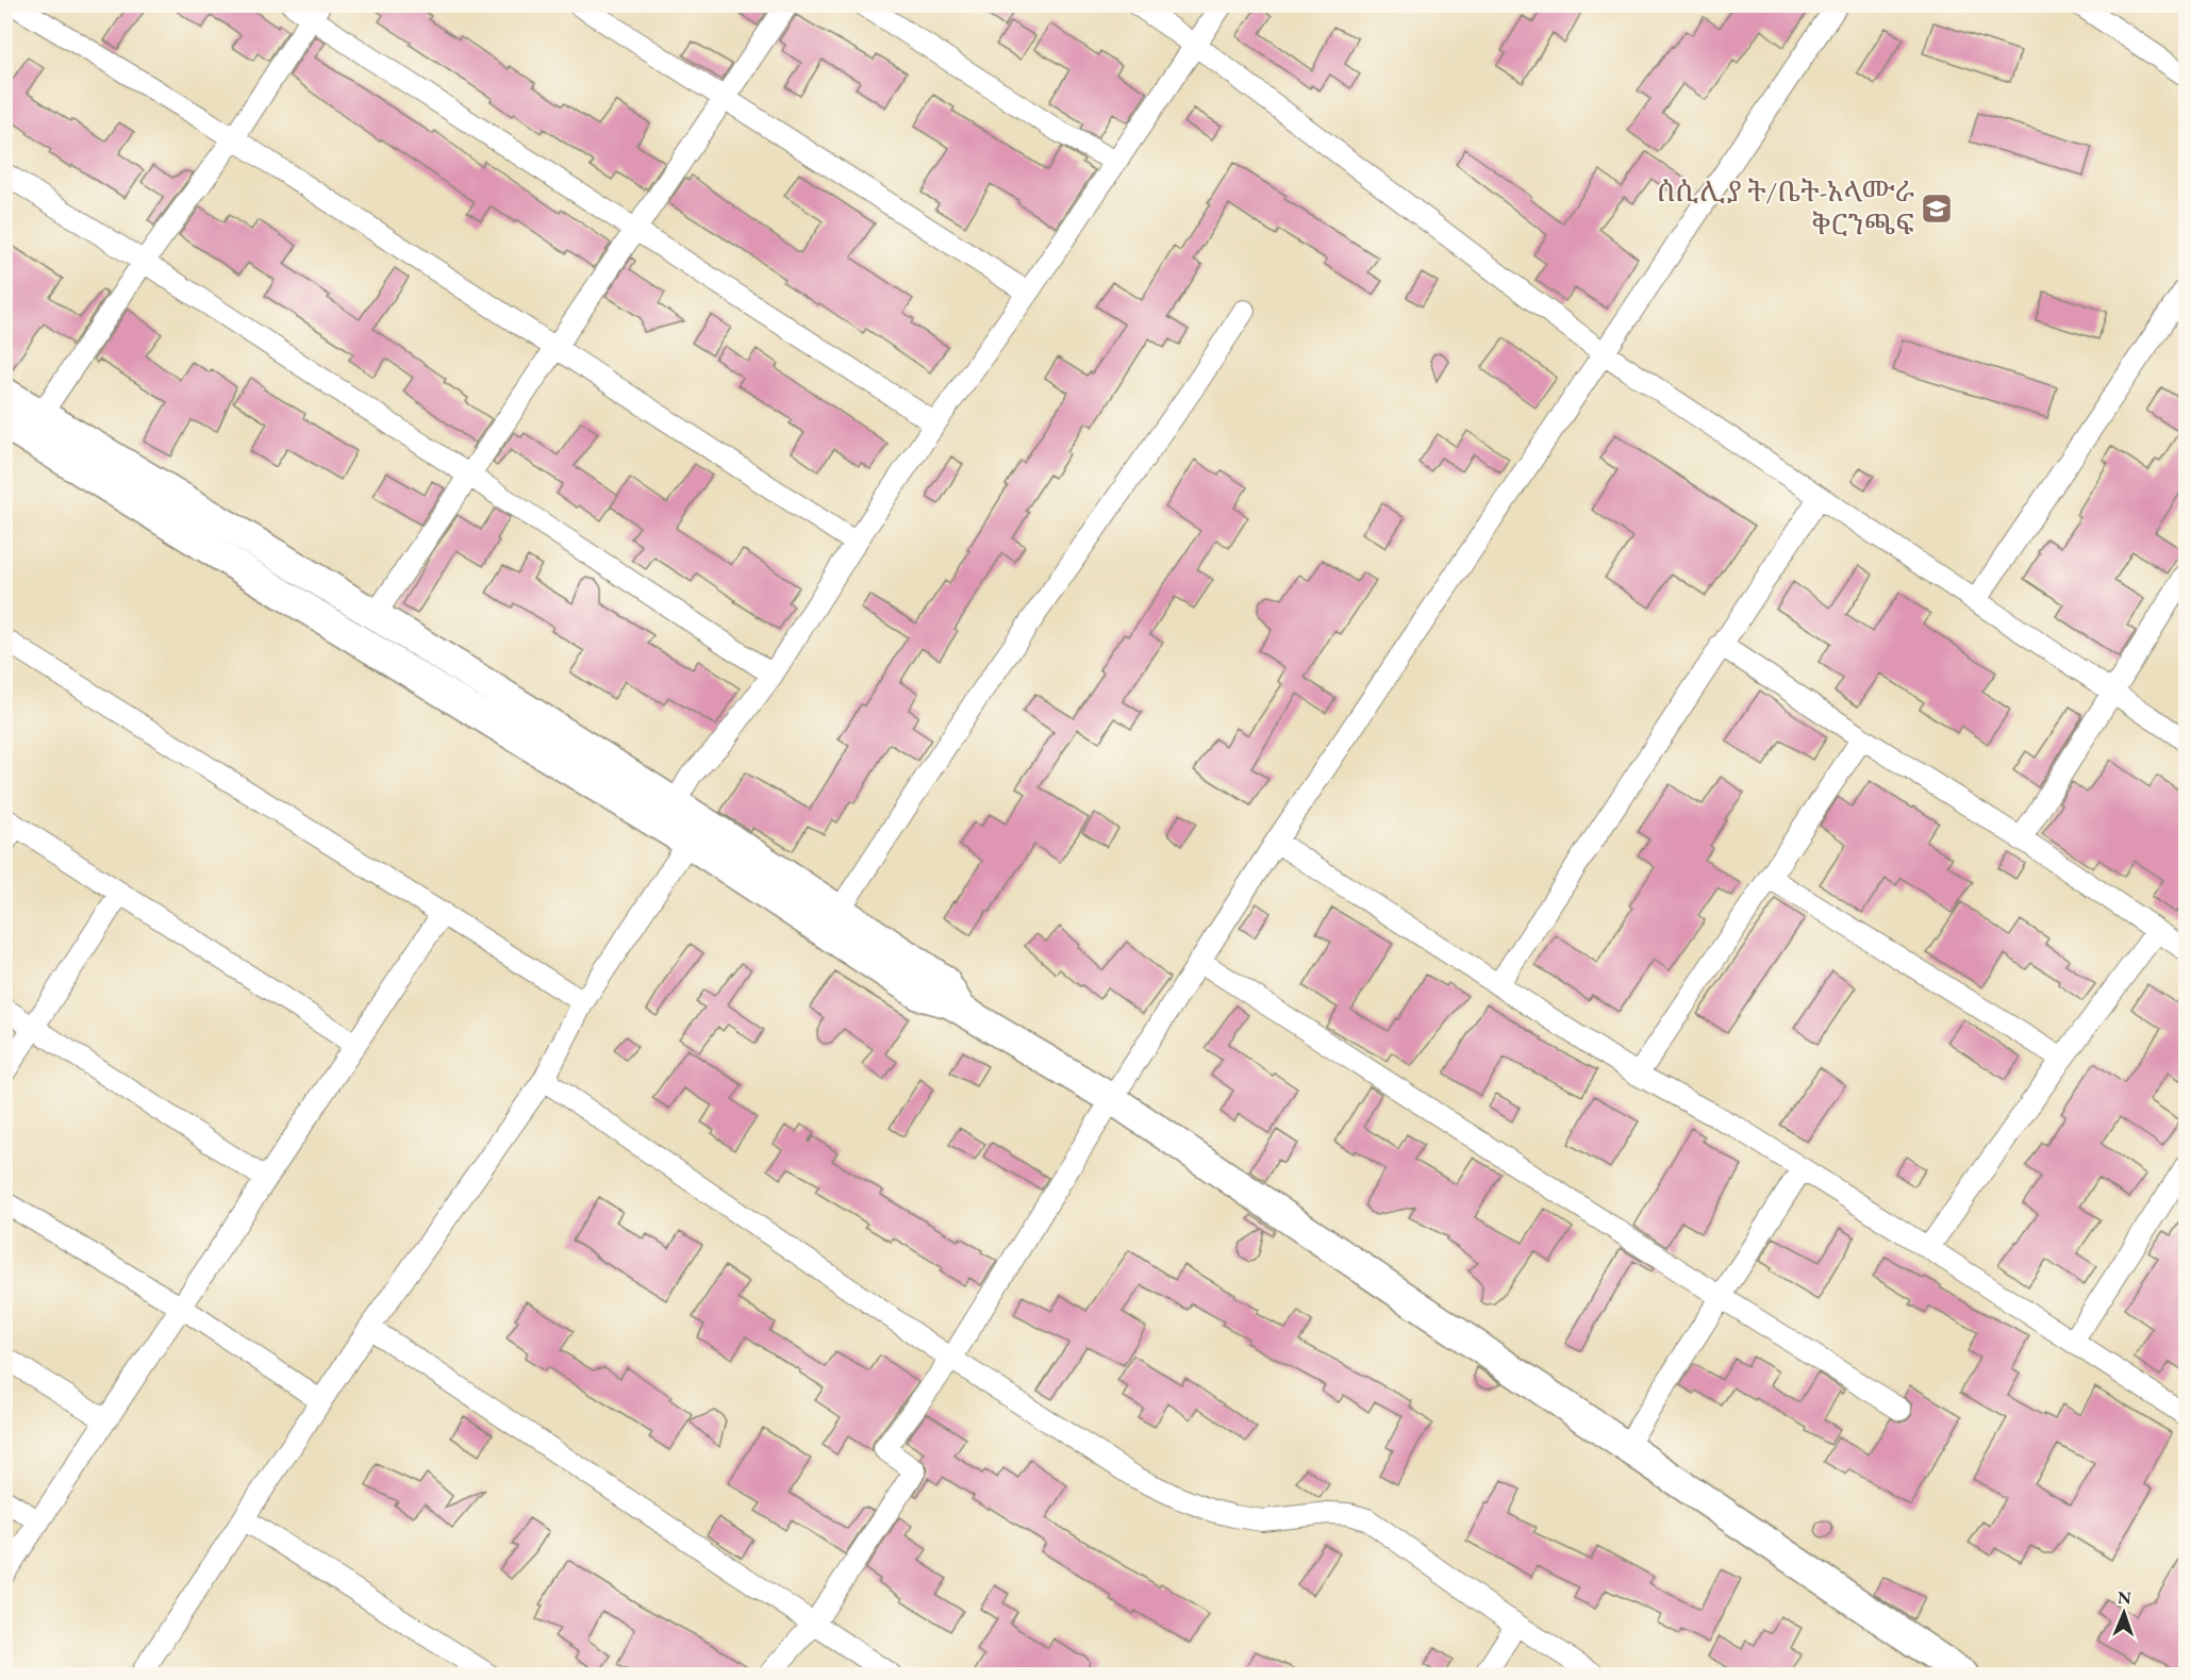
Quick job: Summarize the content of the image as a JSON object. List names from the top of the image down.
{
  "places": {
    "school or university": ["ሰሲሊያ ት/ቤት-አላሙራ ቅርንጫፍ"]
  },
  "north": "top"
}
